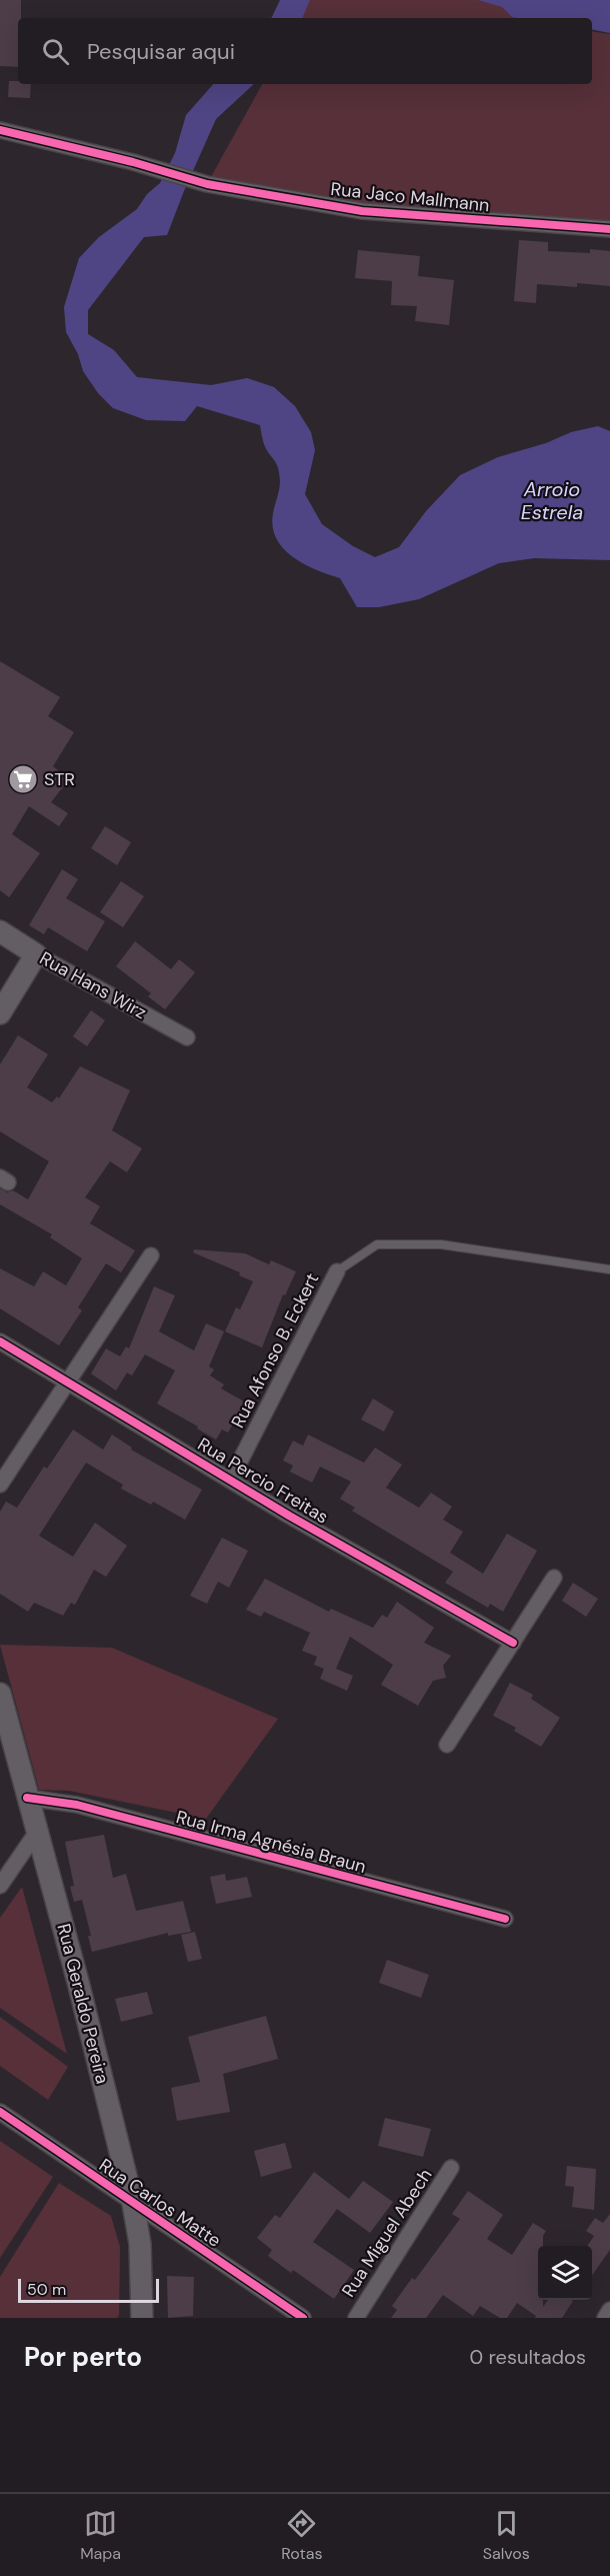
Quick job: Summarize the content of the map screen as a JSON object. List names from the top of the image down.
{
  "streets": {
    "main road": ["Rua Hans Wirz", "Rua Geraldo Pereira"],
    "street": [
      "Rua Jaco Mallmann",
      "Rua Afonso B. Eckert",
      "Rua Percio Freitas",
      "Rua Irma Agnésia Braun",
      "Rua Carlos Matte",
      "Rua Miguel Abech"
    ]
  },
  "crossings": [
    ["Rua Afonso B. Eckert", "Rua Percio Freitas"],
    ["Rua Irma Agnésia Braun", "Rua Geraldo Pereira"],
    ["Rua Geraldo Pereira", "Rua Carlos Matte"]
  ],
  "water": ["Arroio Estrela"],
  "places": {
    "supermarket": ["STR"]
  },
  "scale_bar": "50 m",
  "page": {
    "search": "Pesquisar aqui",
    "scale": "50 m",
    "heading": ["Por perto", "0 resultados"],
    "nav": ["Mapa", "Rotas", "Salvos"]
  }
}
